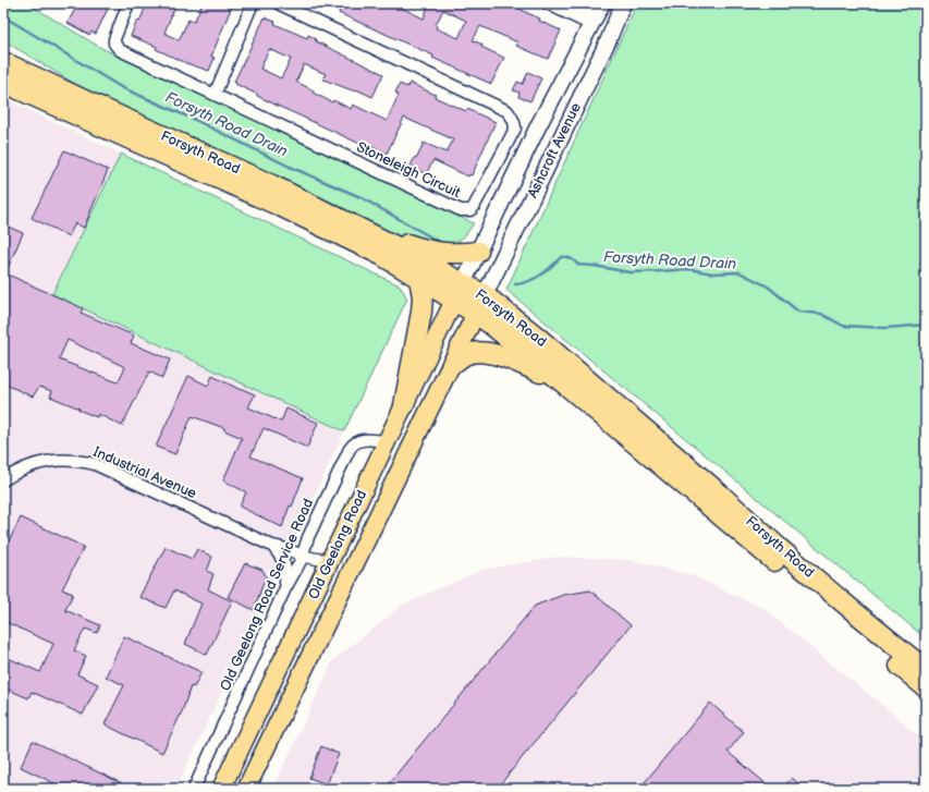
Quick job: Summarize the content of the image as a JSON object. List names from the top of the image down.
{
  "streets": {
    "highway": ["Forsyth Road"],
    "main road": ["Ashcroft Avenue", "Old Geelong Road"],
    "street": ["Stoneleigh Circuit", "Industrial Avenue", "Old Geelong Road Service Road"]
  },
  "crossings": [
    ["Ashcroft Avenue", "Forsyth Road"],
    ["Ashcroft Avenue", "Old Geelong Road"],
    ["Forsyth Road", "Old Geelong Road"],
    ["Industrial Avenue", "Old Geelong Road"],
    ["Industrial Avenue", "Old Geelong Road Service Road"],
    ["Old Geelong Road", "Old Geelong Road Service Road"]
  ],
  "water": ["Forsyth Road Drain"]
}
